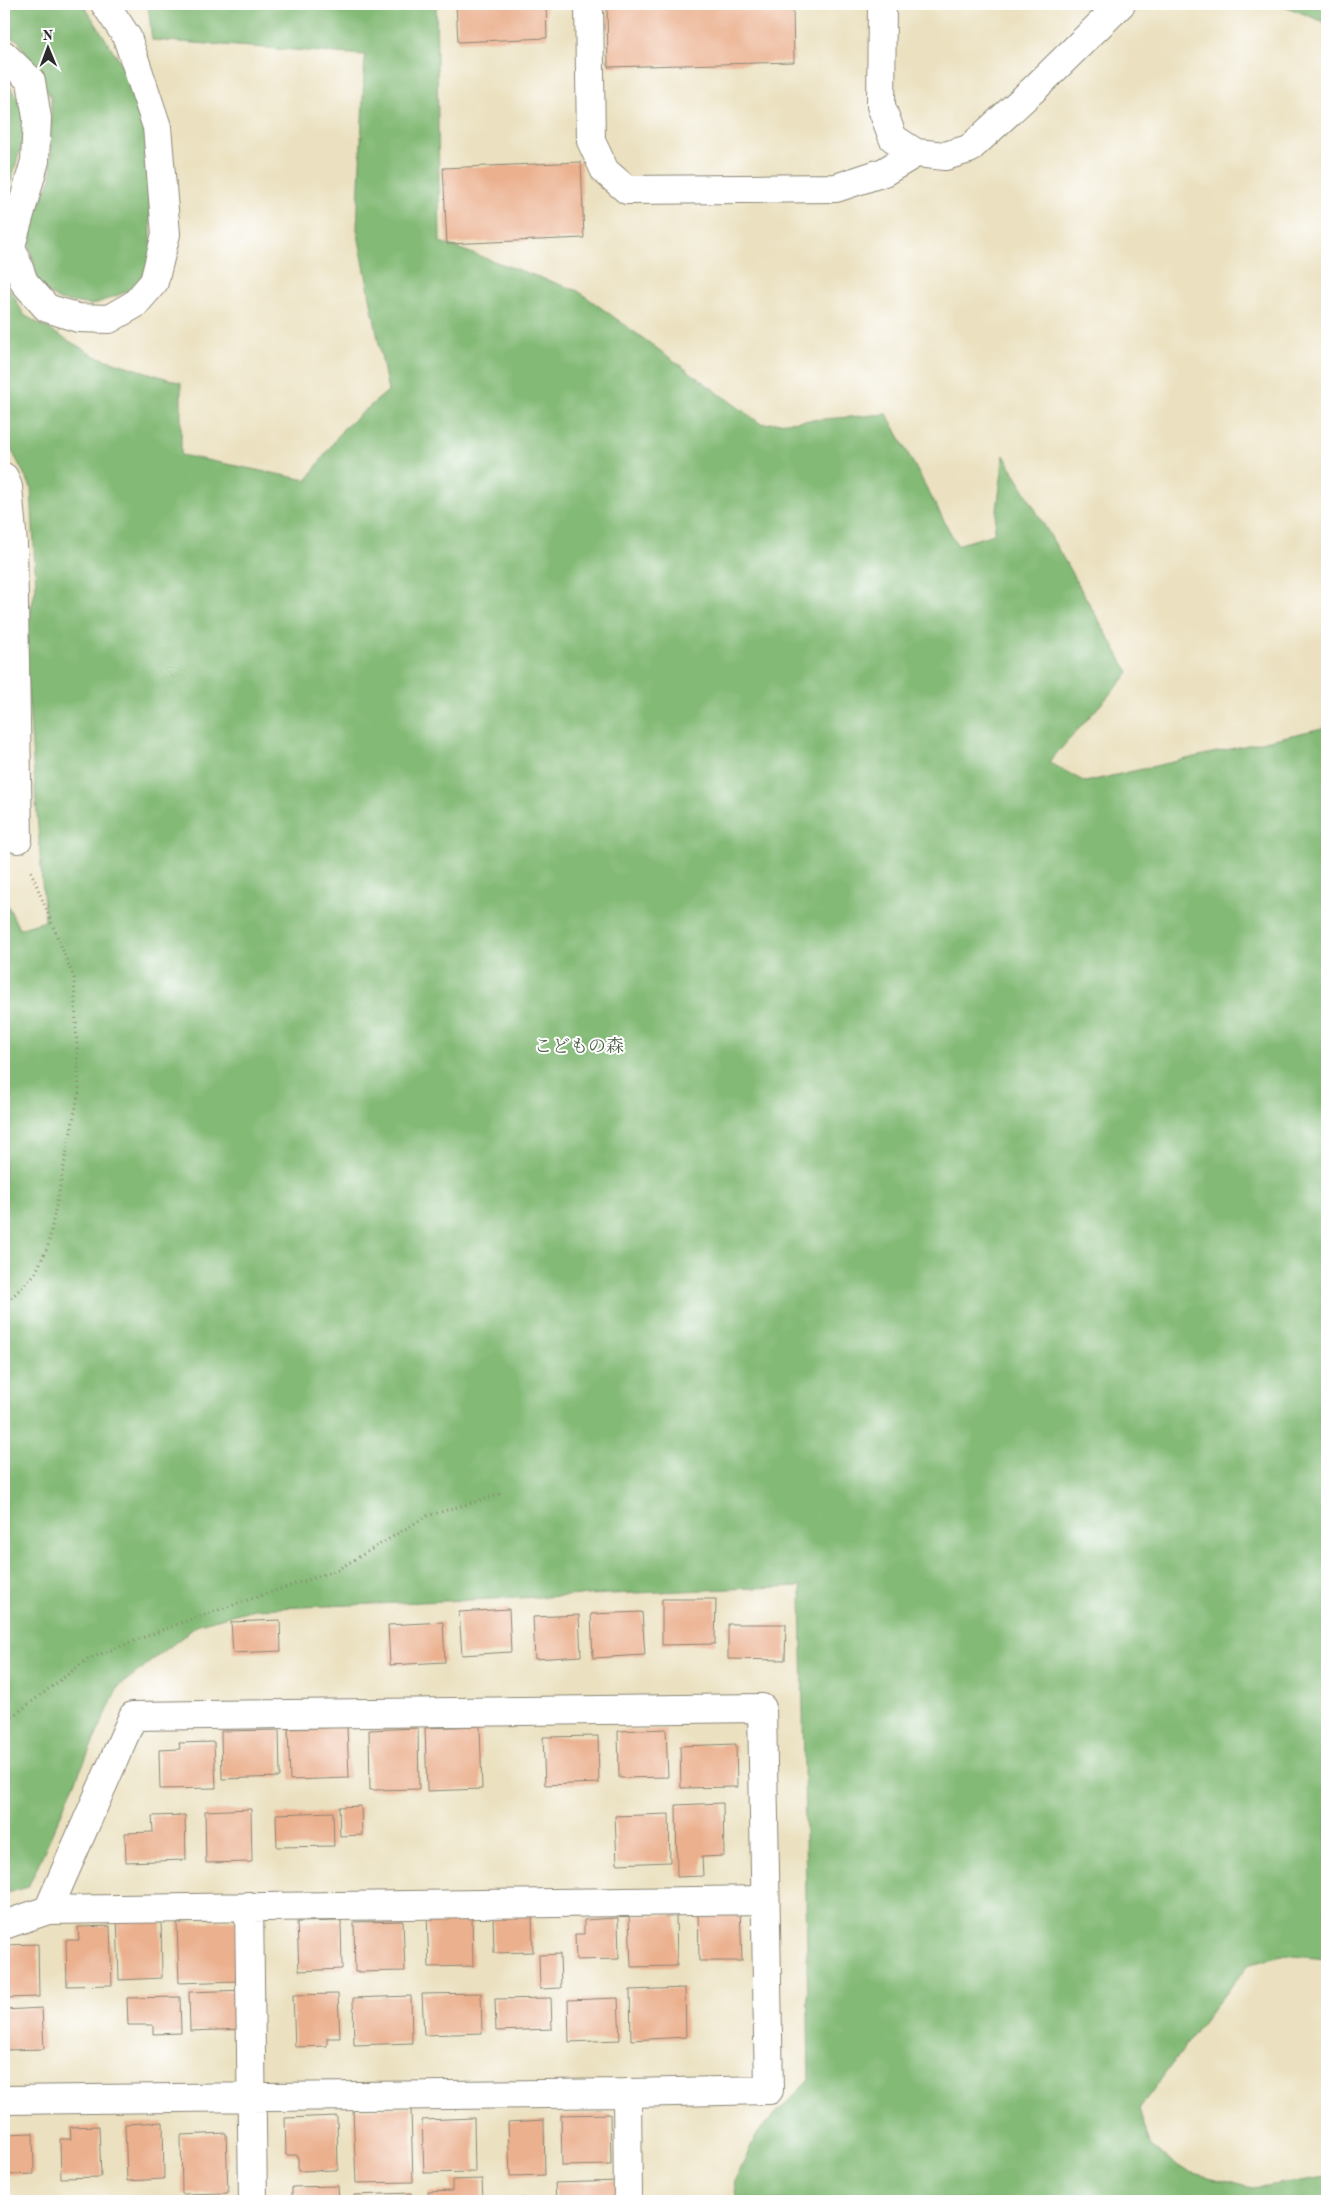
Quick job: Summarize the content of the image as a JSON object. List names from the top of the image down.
{
  "parks": ["こどもの森"],
  "north": "top"
}
